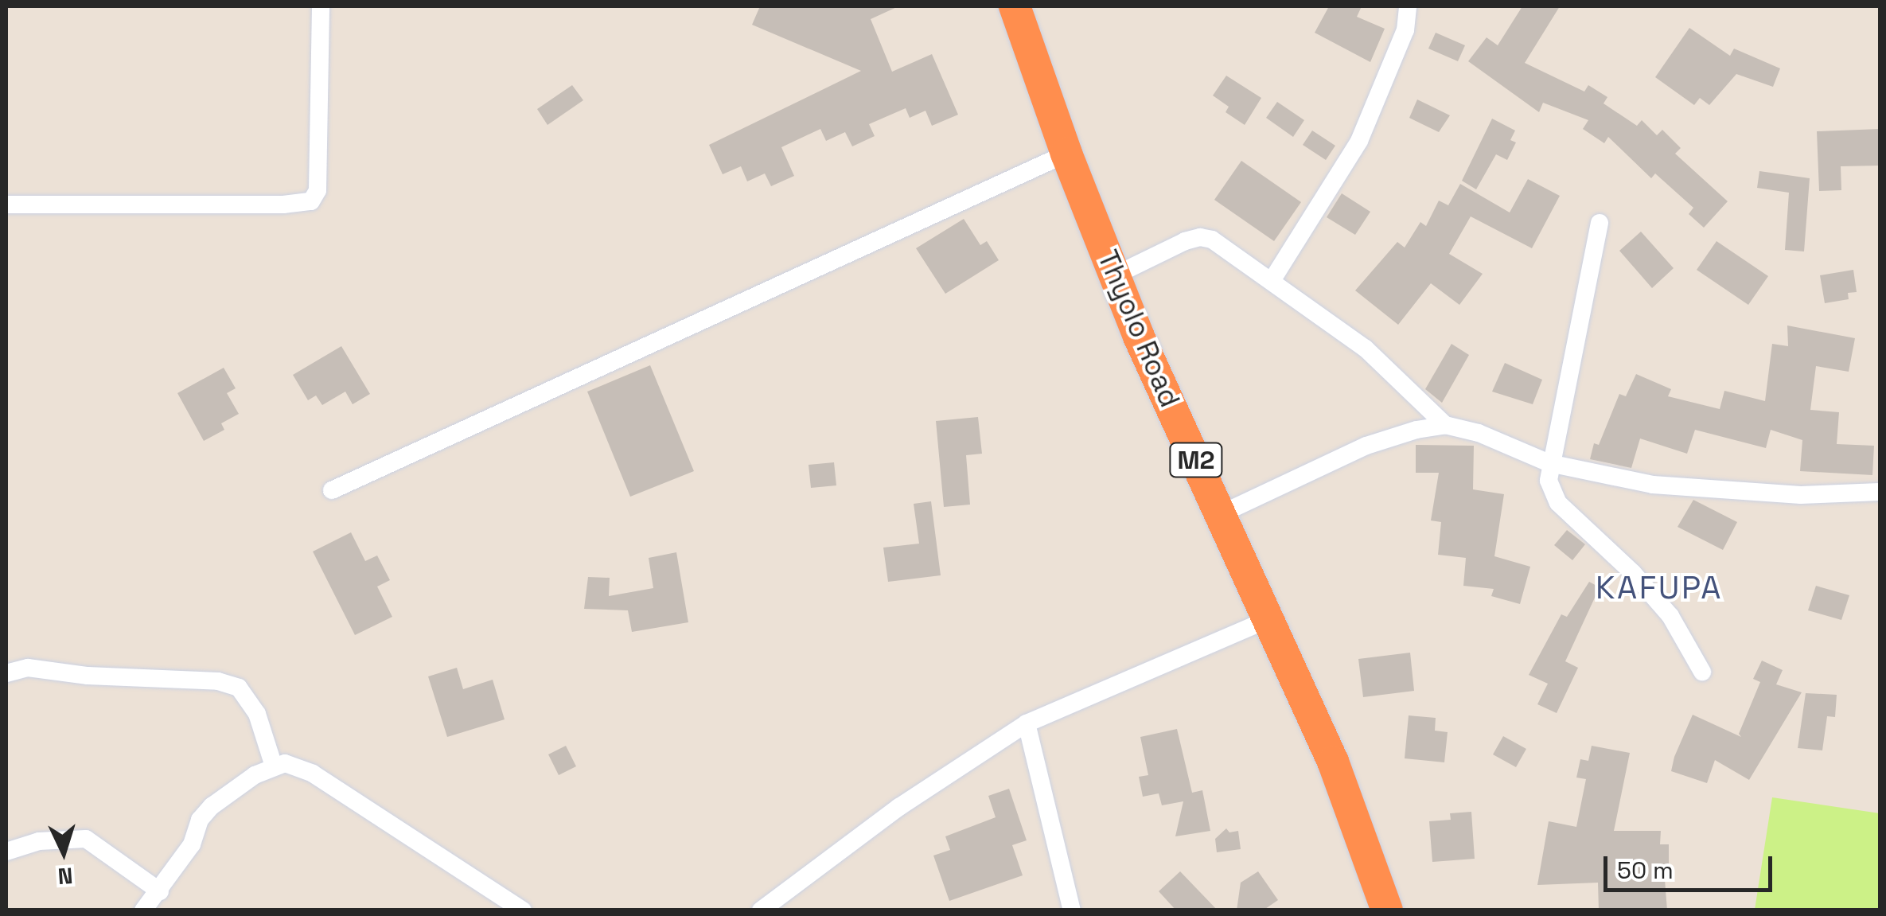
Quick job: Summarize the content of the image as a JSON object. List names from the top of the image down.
{
  "streets": {
    "highway": ["Thyolo Road", "M2"]
  },
  "districts": ["KAFUPA"],
  "scale_bar": "50 m",
  "north": "bottom"
}
